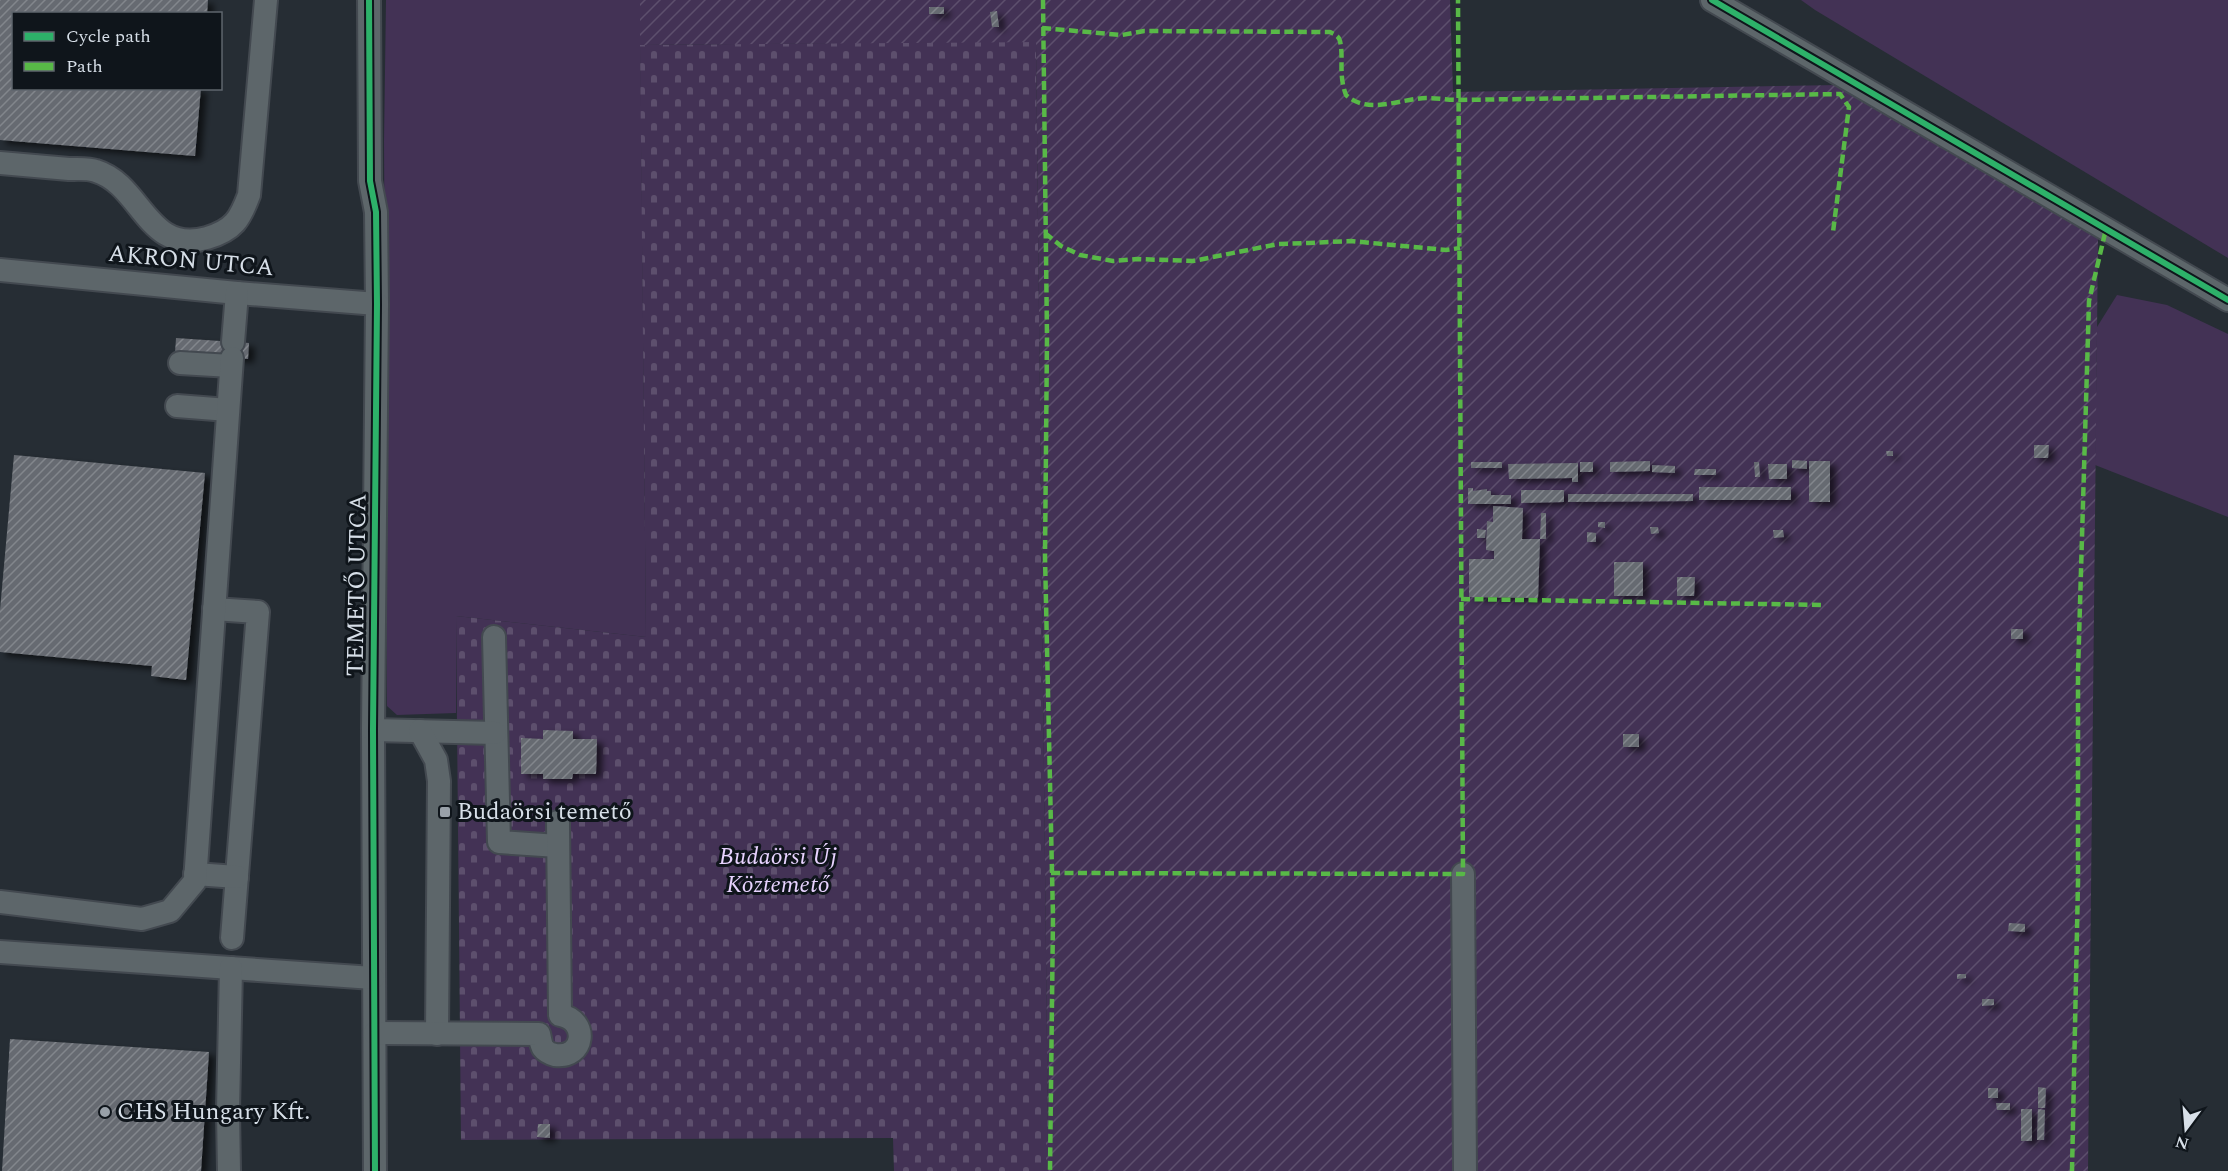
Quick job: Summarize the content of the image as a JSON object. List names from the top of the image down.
{
  "streets": {
    "street": ["AKRON UTCA", "TEMETŐ UTCA"]
  },
  "crossings": [
    ["AKRON UTCA", "TEMETŐ UTCA"]
  ],
  "parks": ["Budaörsi Új Köztemető"],
  "places": {
    "transit": ["Budaörsi temető"],
    "other": ["CHS Hungary Kft."]
  },
  "legend": ["Cycle path", "Path"],
  "north": "bottom"
}
